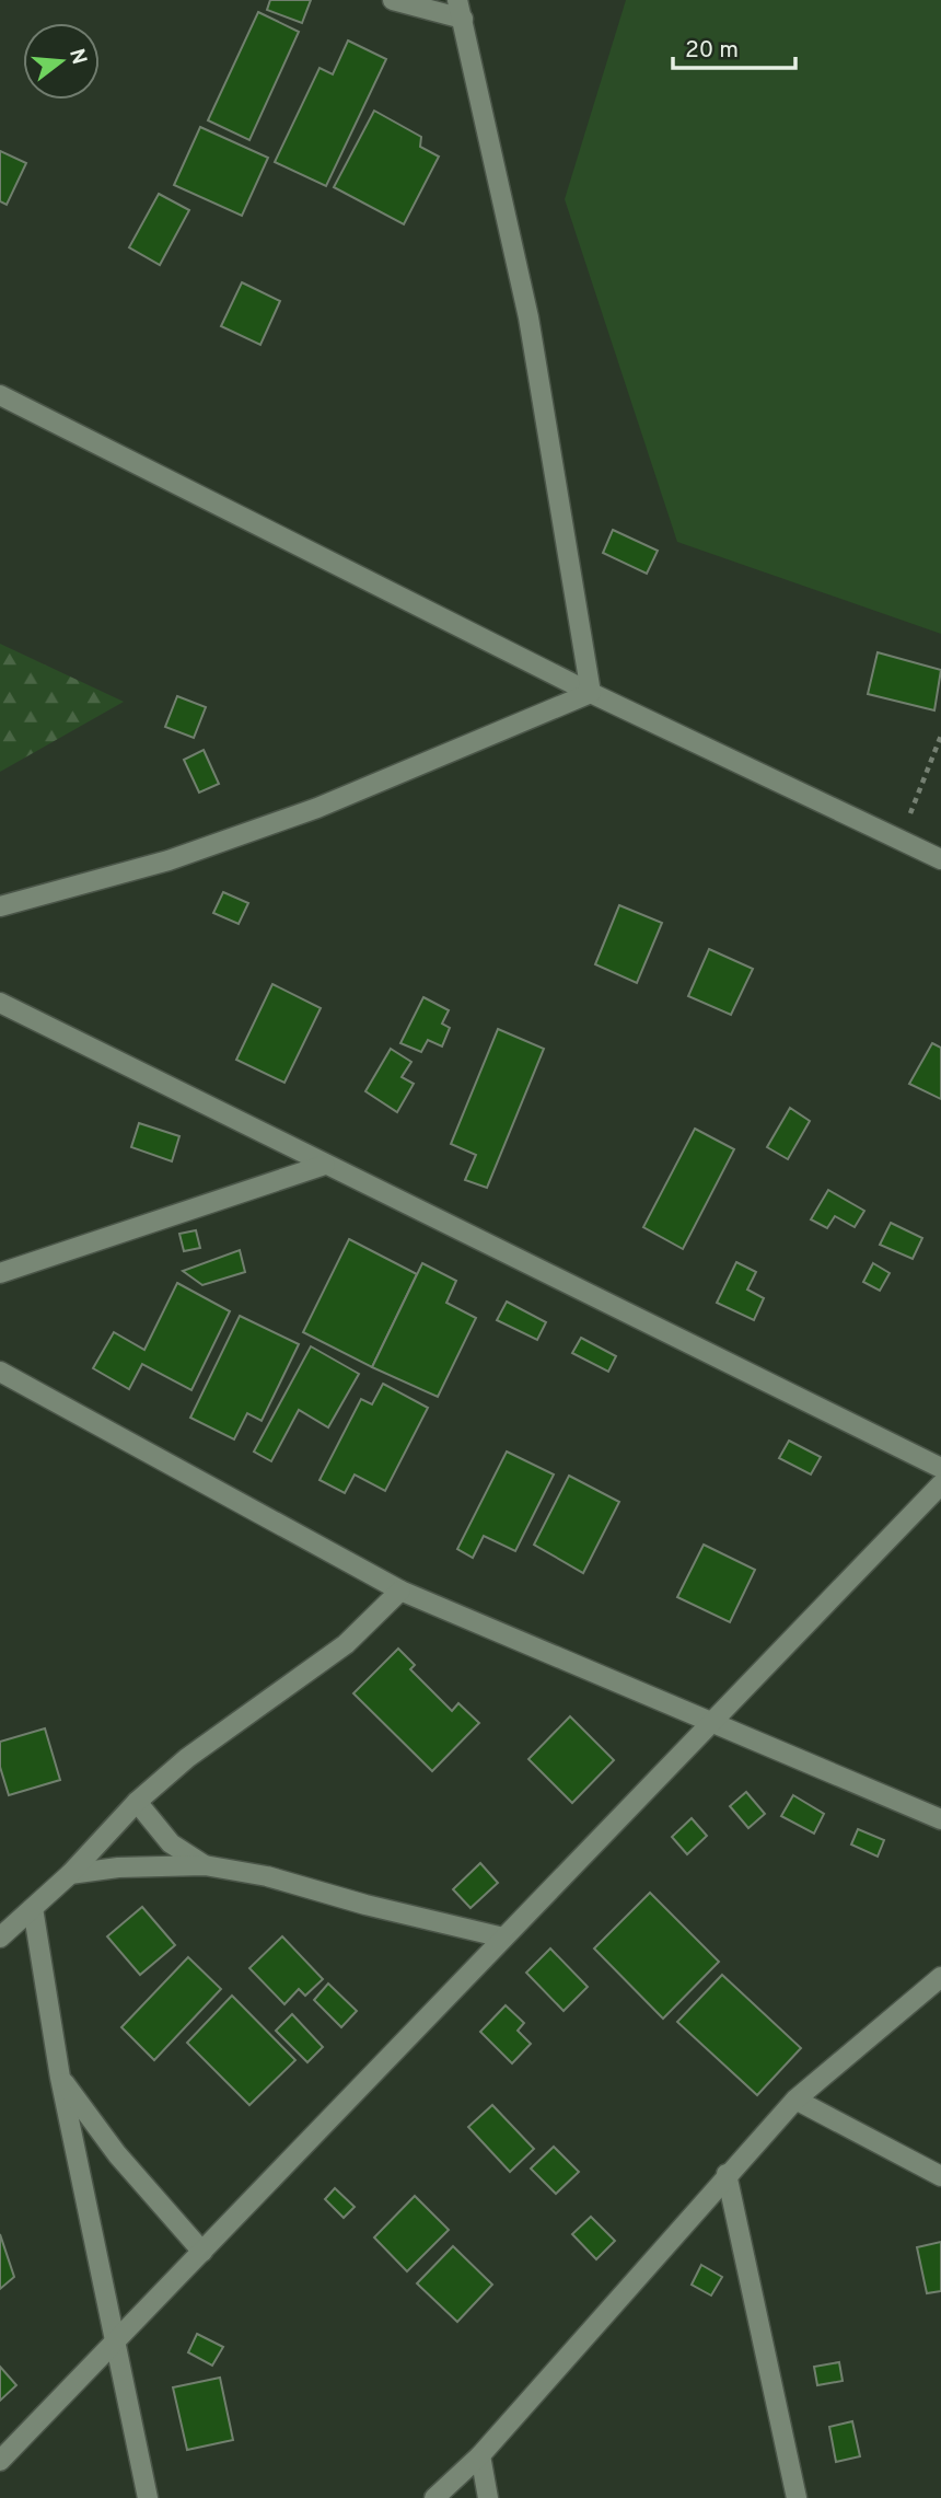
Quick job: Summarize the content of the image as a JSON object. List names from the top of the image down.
{
  "scale_bar": "20 m",
  "north": "right"
}
